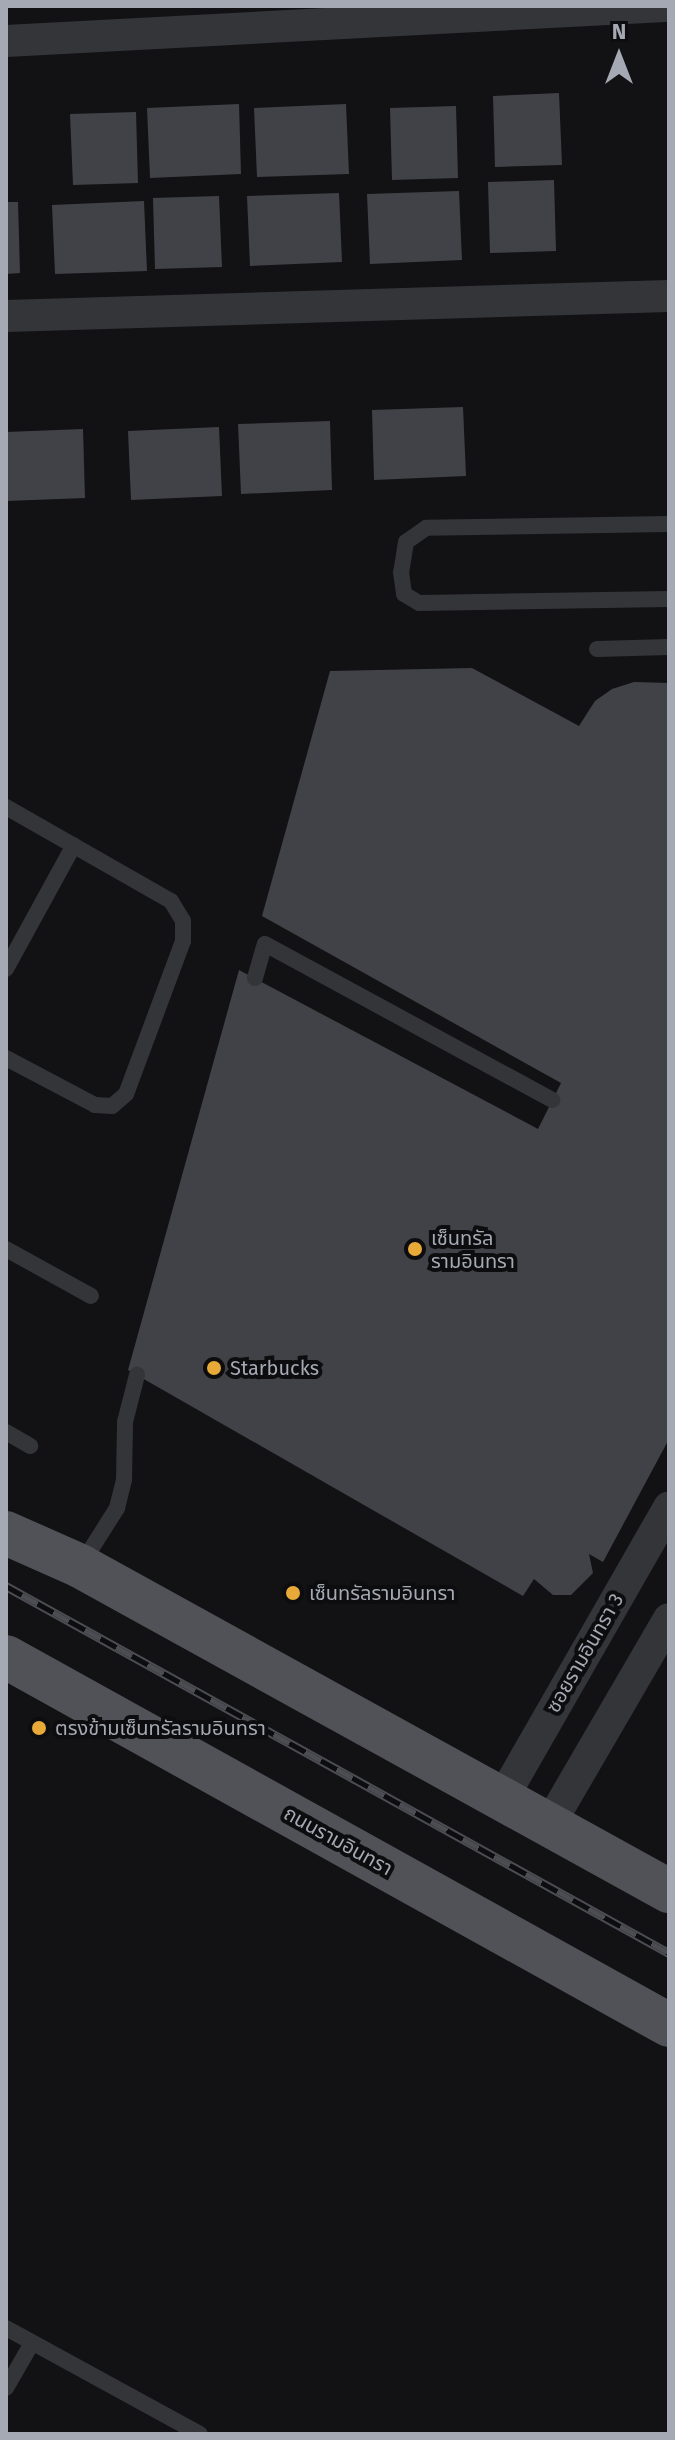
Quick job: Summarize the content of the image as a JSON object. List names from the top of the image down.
{
  "streets": {
    "main road": ["ถนนรามอินทรา"],
    "street": ["ซอยรามอินทรา 3"]
  },
  "places": [
    "เซ็นทรัล รามอินทรา",
    "Starbucks",
    "เซ็นทรัลรามอินทรา",
    "ตรงข้ามเซ็นทรัลรามอินทรา"
  ],
  "north": "top"
}
